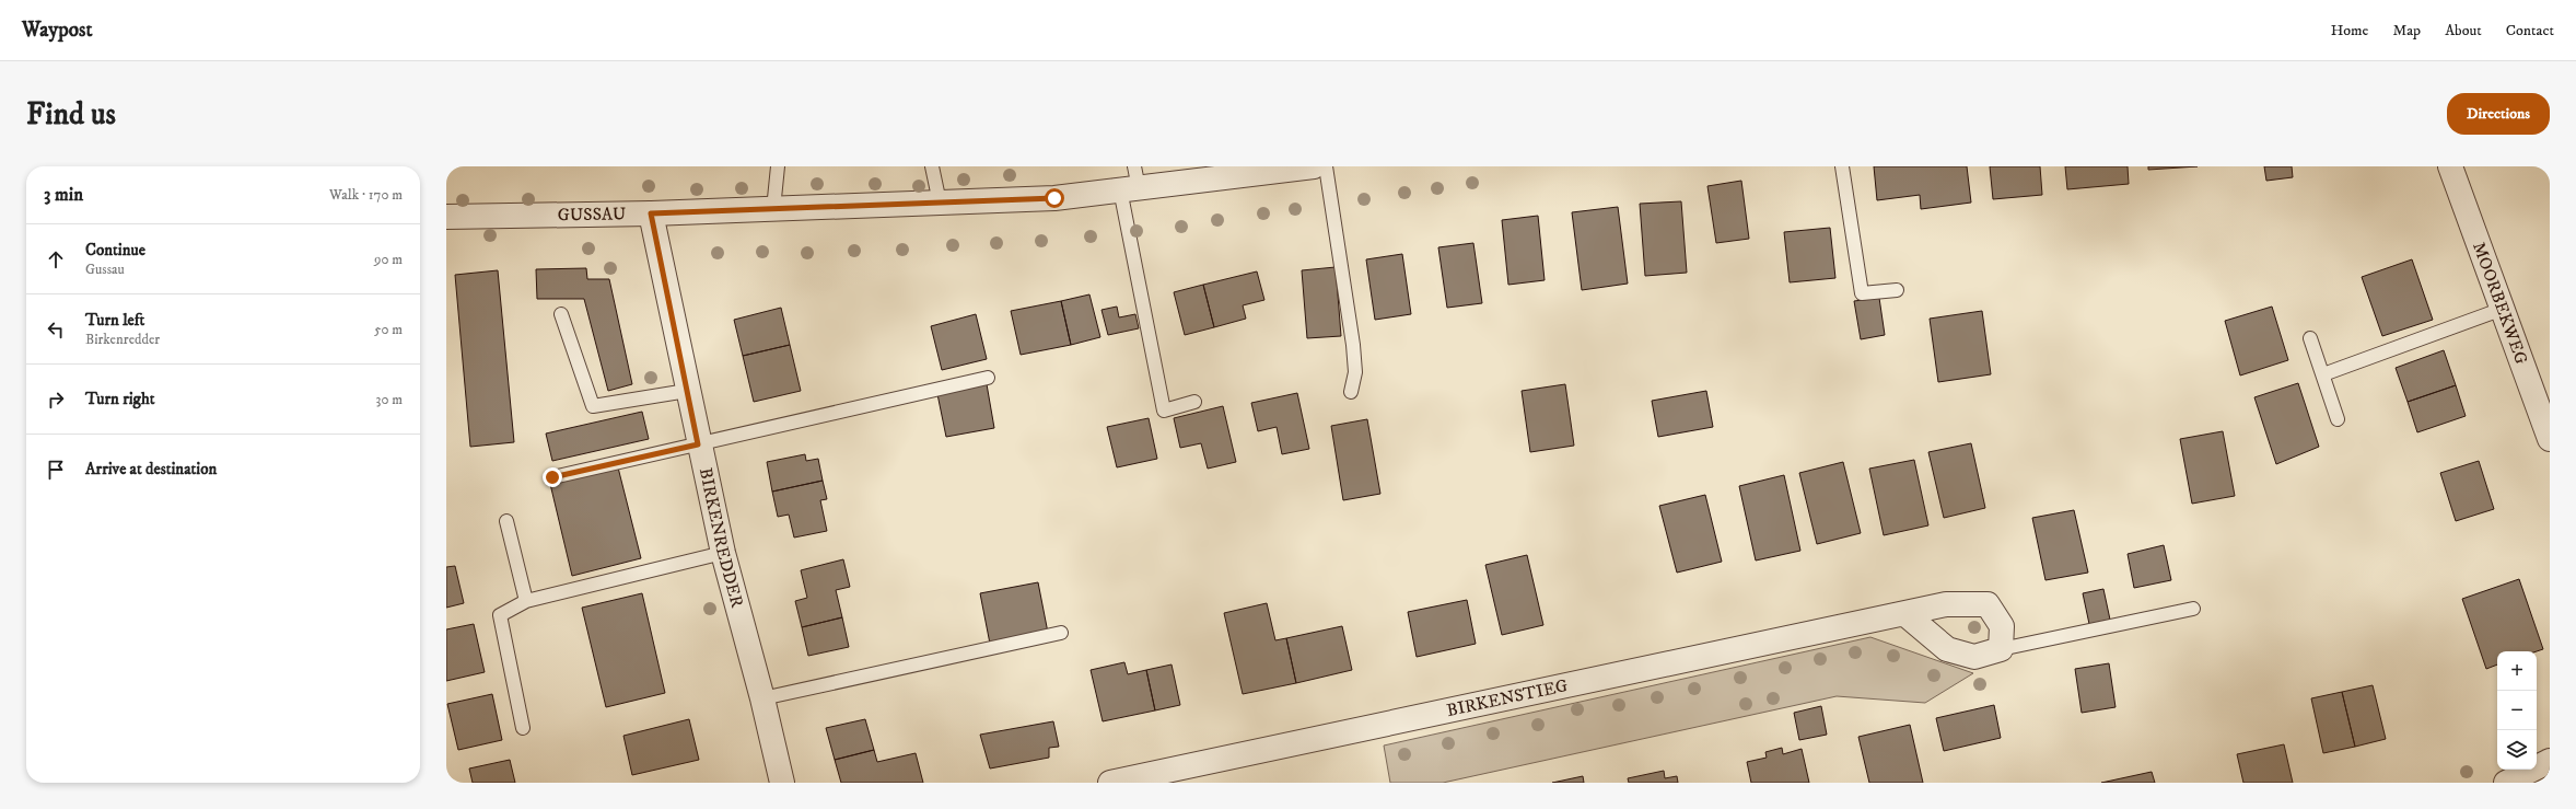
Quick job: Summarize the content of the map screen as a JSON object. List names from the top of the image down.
{
  "streets": {
    "street": [
      "GUSSAU",
      "MOORBEKWEG",
      "BIRKENREDDER",
      "BIRKENSTIEG"
    ]
  },
  "crossings": [
    ["GUSSAU", "BIRKENREDDER"]
  ],
  "page": {
    "header": "Waypost",
    "nav": [
      "Home",
      "Map",
      "About",
      "Contact"
    ],
    "buttons": "Directions",
    "title": "Find us",
    "heading": ["3 min", "Walk · 170 m"],
    "list": [
      ["Continue", "Gussau", "90 m"],
      ["Turn left", "Birkenredder", "50 m"],
      ["Turn right", "30 m"],
      "Arrive at destination"
    ],
    "map_buttons": ["+", "−"]
  }
}
